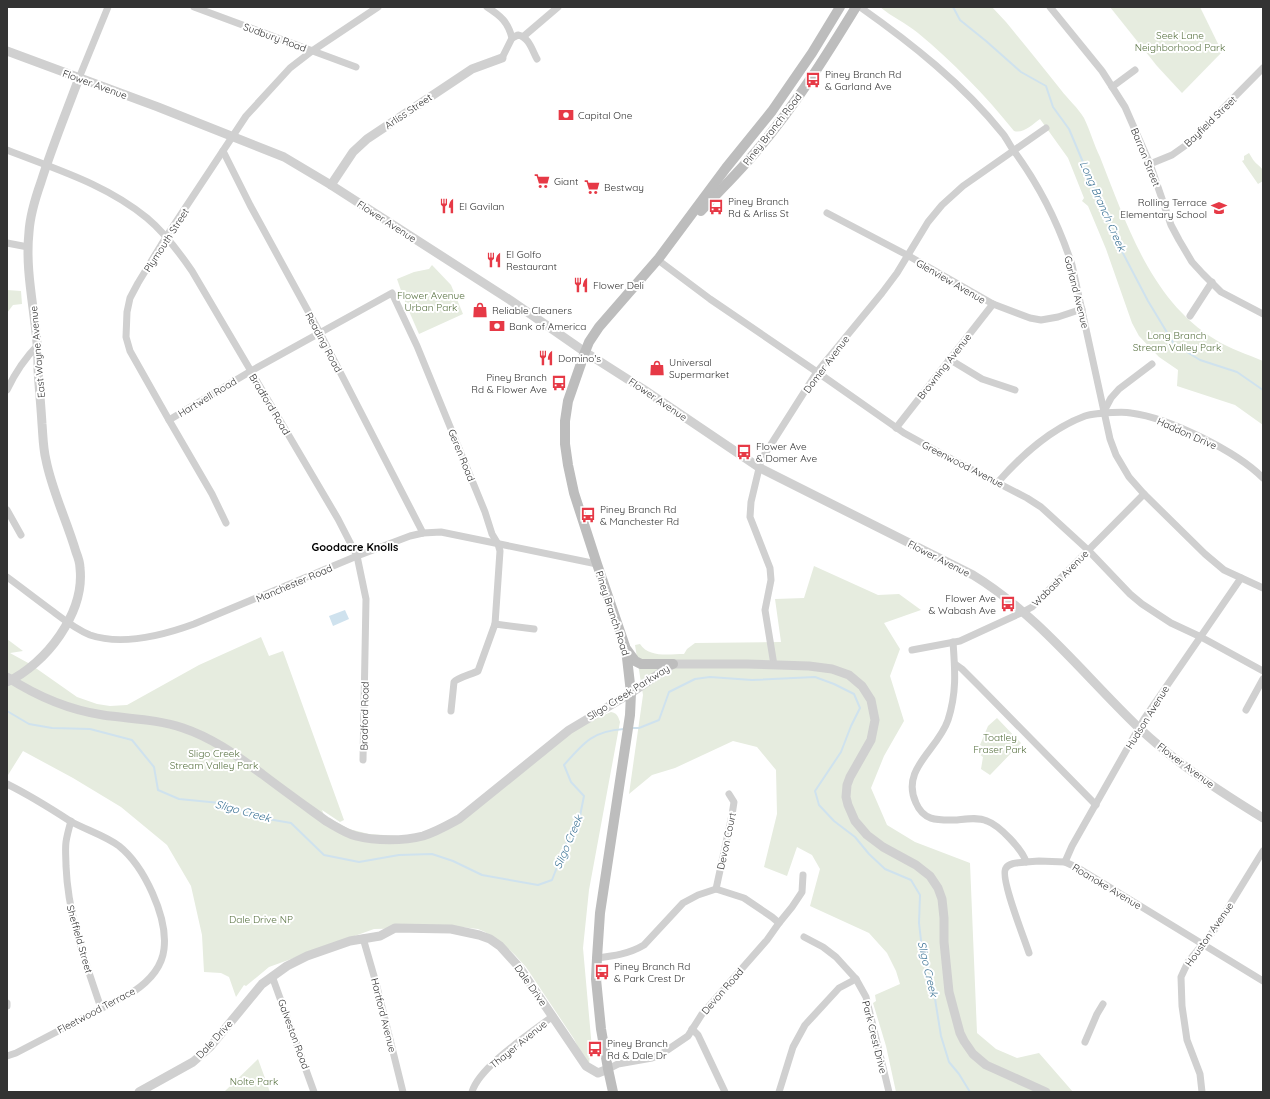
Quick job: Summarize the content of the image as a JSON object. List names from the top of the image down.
{
  "streets": {
    "main road": ["Piney Branch Road"],
    "street": [
      "Sudbury Road",
      "Flower Avenue",
      "Arliss Street",
      "Bayfield Street",
      "Barron Street",
      "Plymouth Street",
      "Glenview Avenue",
      "Garland Avenue",
      "Reading Road",
      "East Wayne Avenue",
      "Domer Avenue",
      "Browning Avenue",
      "Hartwell Road",
      "Bradford Road",
      "Haddon Drive",
      "Geren Road",
      "Greenwood Avenue",
      "Wabash Avenue",
      "Manchester Road",
      "Sligo Creek Parkway",
      "Hudson Avenue",
      "Devon Court",
      "Roanoke Avenue",
      "Houston Avenue",
      "Sheffield Street",
      "Dale Drive",
      "Devon Road",
      "Fleetwood Terrace",
      "Hartford Avenue",
      "Galveston Road",
      "Park Crest Drive",
      "Thayer Avenue"
    ]
  },
  "crossings": [
    ["Sudbury Road", "Plymouth Street"],
    ["Flower Avenue", "Arliss Street"],
    ["Flower Avenue", "Piney Branch Road"],
    ["Flower Avenue", "Plymouth Street"],
    ["Flower Avenue", "East Wayne Avenue"],
    ["Flower Avenue", "Domer Avenue"],
    ["Flower Avenue", "Wabash Avenue"],
    ["Flower Avenue", "Hudson Avenue"],
    ["Bayfield Street", "Barron Street"],
    ["Piney Branch Road", "Greenwood Avenue"],
    ["Piney Branch Road", "Manchester Road"],
    ["Piney Branch Road", "Sligo Creek Parkway"],
    ["Piney Branch Road", "Dale Drive"],
    ["Piney Branch Road", "Devon Road"],
    ["Plymouth Street", "Reading Road"],
    ["Plymouth Street", "Hartwell Road"],
    ["Plymouth Street", "Bradford Road"],
    ["Glenview Avenue", "Garland Avenue"],
    ["Glenview Avenue", "Domer Avenue"],
    ["Glenview Avenue", "Browning Avenue"],
    ["Garland Avenue", "Domer Avenue"],
    ["Garland Avenue", "Haddon Drive"],
    ["Garland Avenue", "Wabash Avenue"],
    ["Garland Avenue", "Hudson Avenue"],
    ["Reading Road", "Hartwell Road"],
    ["Reading Road", "Manchester Road"],
    ["East Wayne Avenue", "Bradford Road"],
    ["East Wayne Avenue", "Manchester Road"],
    ["East Wayne Avenue", "Sligo Creek Parkway"],
    ["Domer Avenue", "Greenwood Avenue"],
    ["Domer Avenue", "Sligo Creek Parkway"],
    ["Browning Avenue", "Greenwood Avenue"],
    ["Hartwell Road", "Bradford Road"],
    ["Hartwell Road", "Geren Road"],
    ["Bradford Road", "Manchester Road"],
    ["Haddon Drive", "Greenwood Avenue"],
    ["Geren Road", "Manchester Road"],
    ["Greenwood Avenue", "Wabash Avenue"],
    ["Greenwood Avenue", "Hudson Avenue"],
    ["Hudson Avenue", "Roanoke Avenue"],
    ["Roanoke Avenue", "Houston Avenue"],
    ["Sheffield Street", "Fleetwood Terrace"],
    ["Dale Drive", "Devon Road"],
    ["Dale Drive", "Hartford Avenue"],
    ["Dale Drive", "Galveston Road"],
    ["Dale Drive", "Thayer Avenue"]
  ],
  "districts": ["Goodacre Knolls"],
  "water": ["Long Branch Creek", "Sligo Creek"],
  "parks": [
    "Seek Lane Neighborhood Park",
    "Flower Avenue Urban Park",
    "Long Branch Stream Valley Park",
    "Toatley Fraser Park",
    "Sligo Creek Stream Valley Park",
    "Dale Drive NP",
    "Nolte Park"
  ],
  "places": {
    "bus stop": [
      "Piney Branch Rd & Garland Ave",
      "Piney Branch Rd & Arliss St",
      "Piney Branch Rd & Flower Ave",
      "Flower Ave & Domer Ave",
      "Piney Branch Rd & Manchester Rd",
      "Flower Ave & Wabash Ave",
      "Piney Branch Rd & Park Crest Dr",
      "Piney Branch Rd & Dale Dr"
    ],
    "bank": ["Capital One", "Bank of America"],
    "supermarket": ["Giant", "Bestway"],
    "restaurant": [
      "El Gavilan",
      "El Golfo Restaurant",
      "Flower Deli",
      "Domino's"
    ],
    "school or university": ["Rolling Terrace Elementary School"],
    "shop": ["Reliable Cleaners", "Universal Supermarket"]
  }
}
